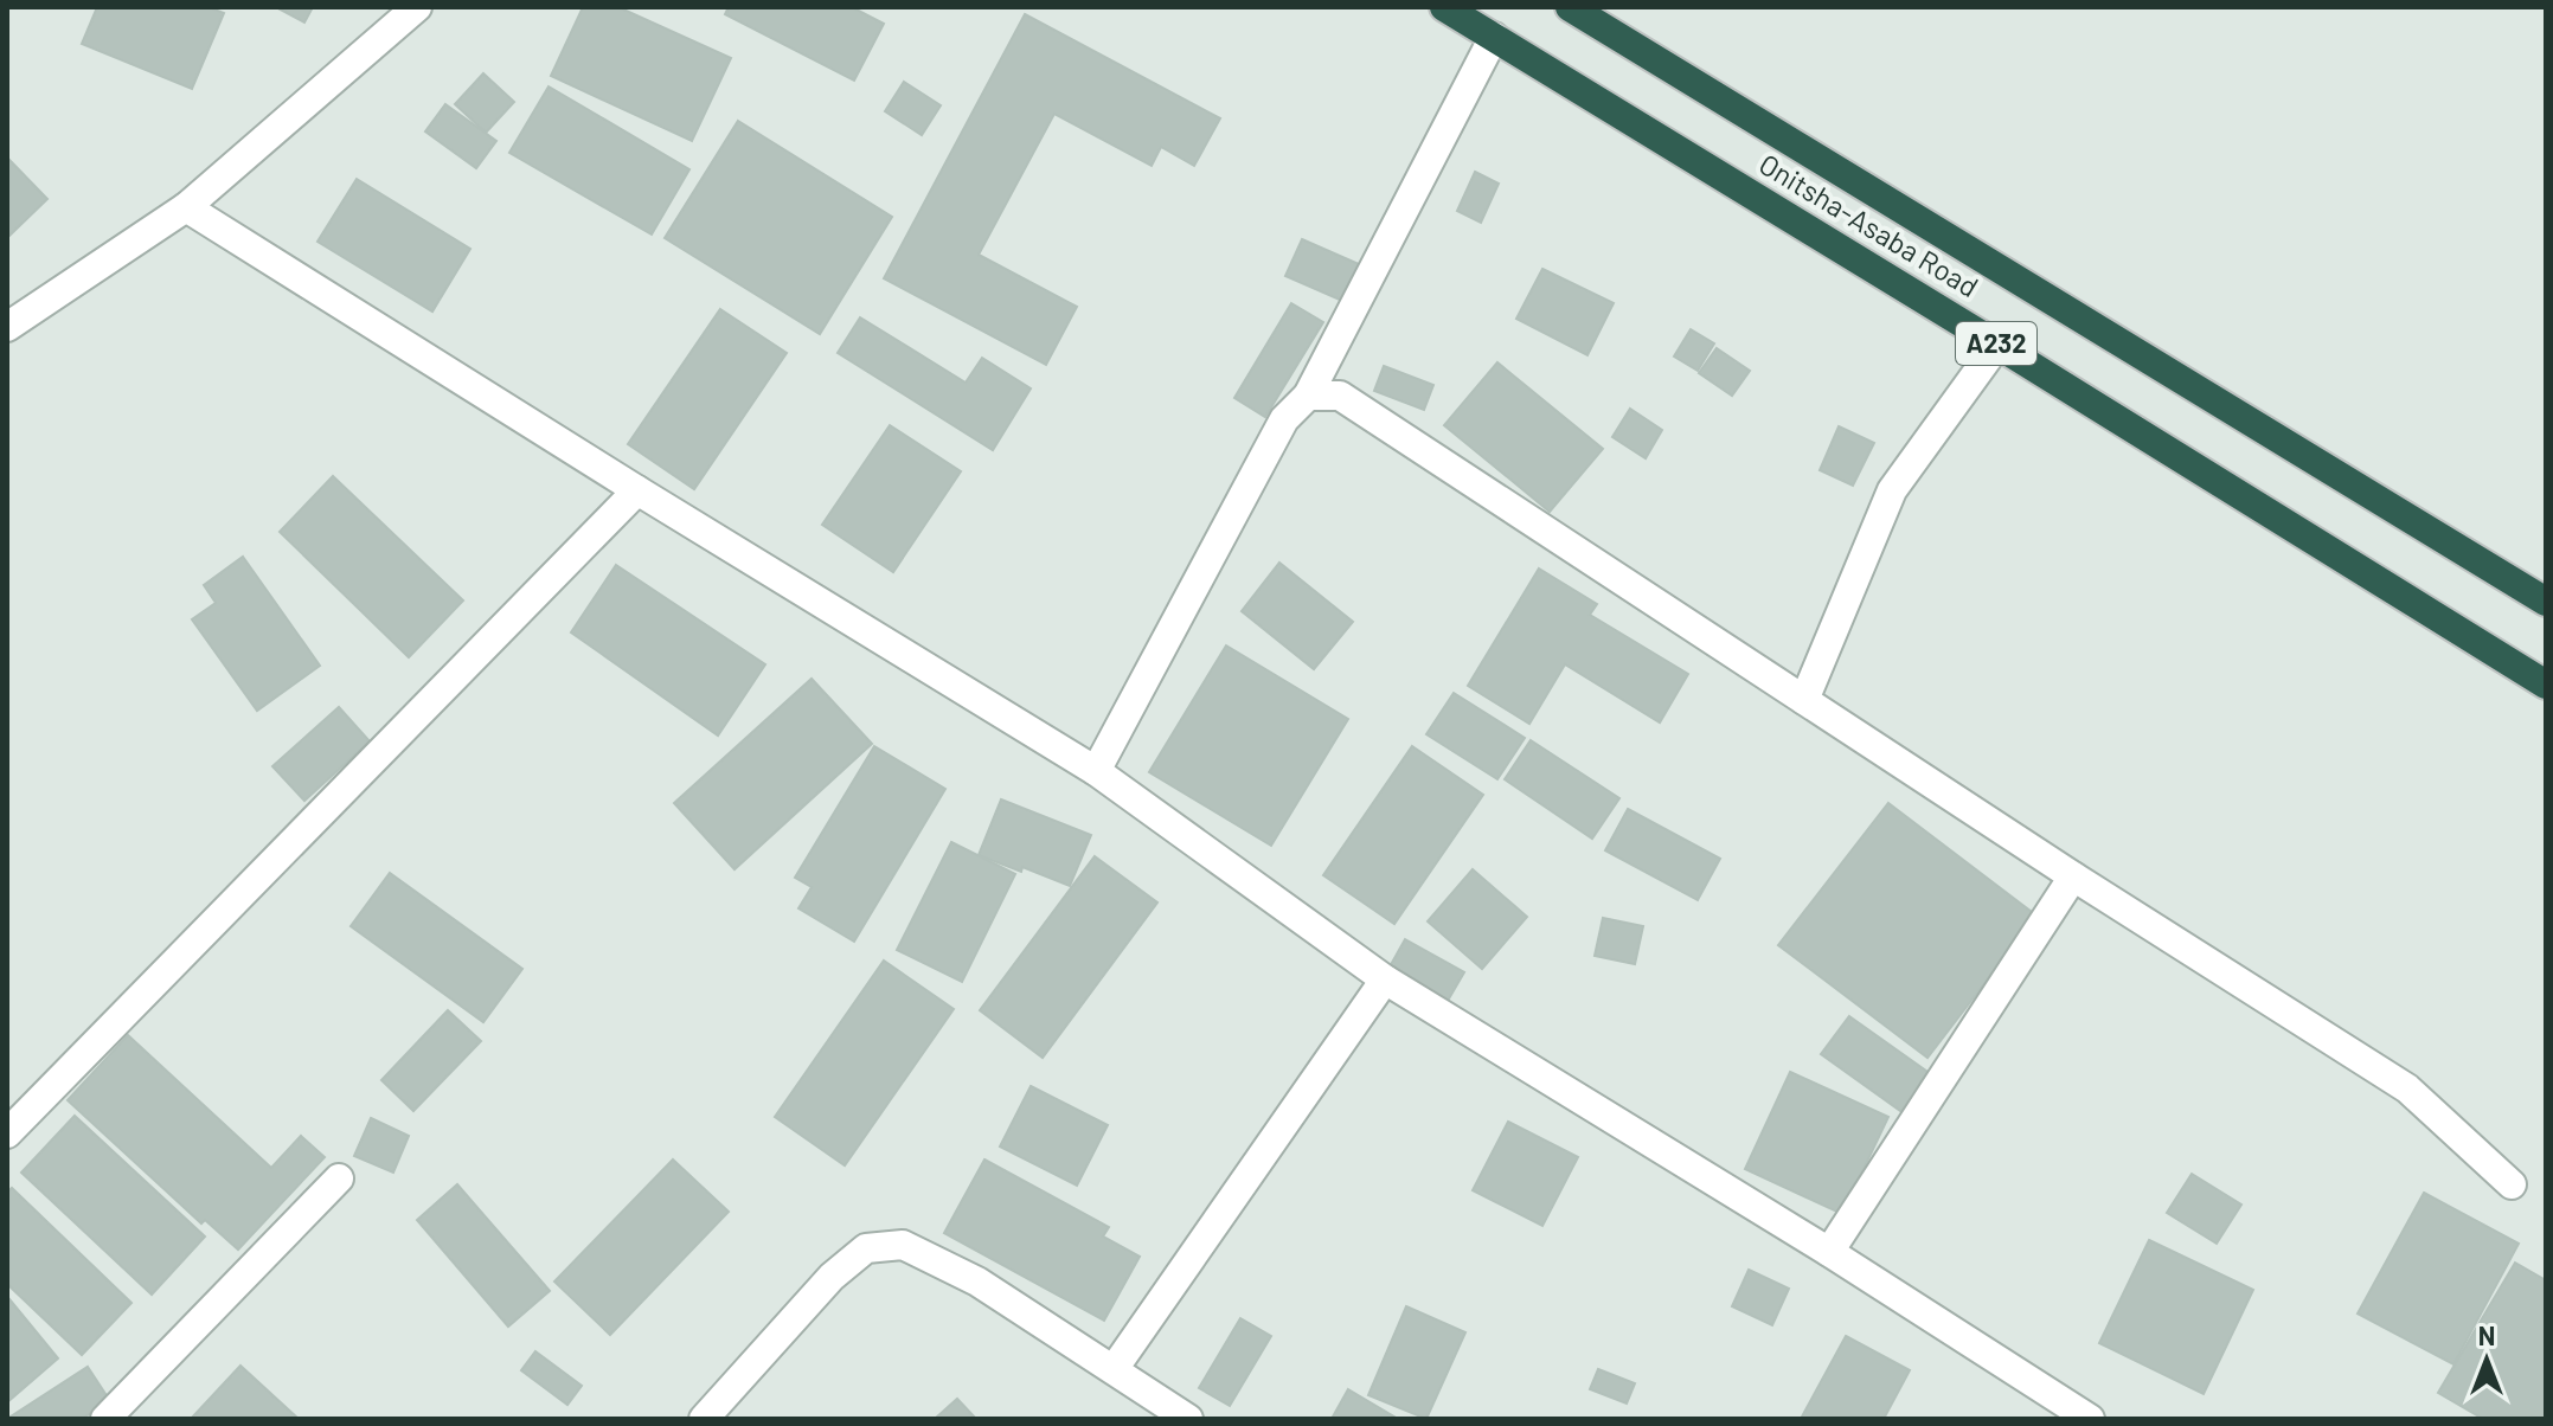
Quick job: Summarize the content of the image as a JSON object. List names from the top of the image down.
{
  "streets": {
    "highway": ["Onitsha-Asaba Road", "A232"]
  },
  "north": "top"
}
